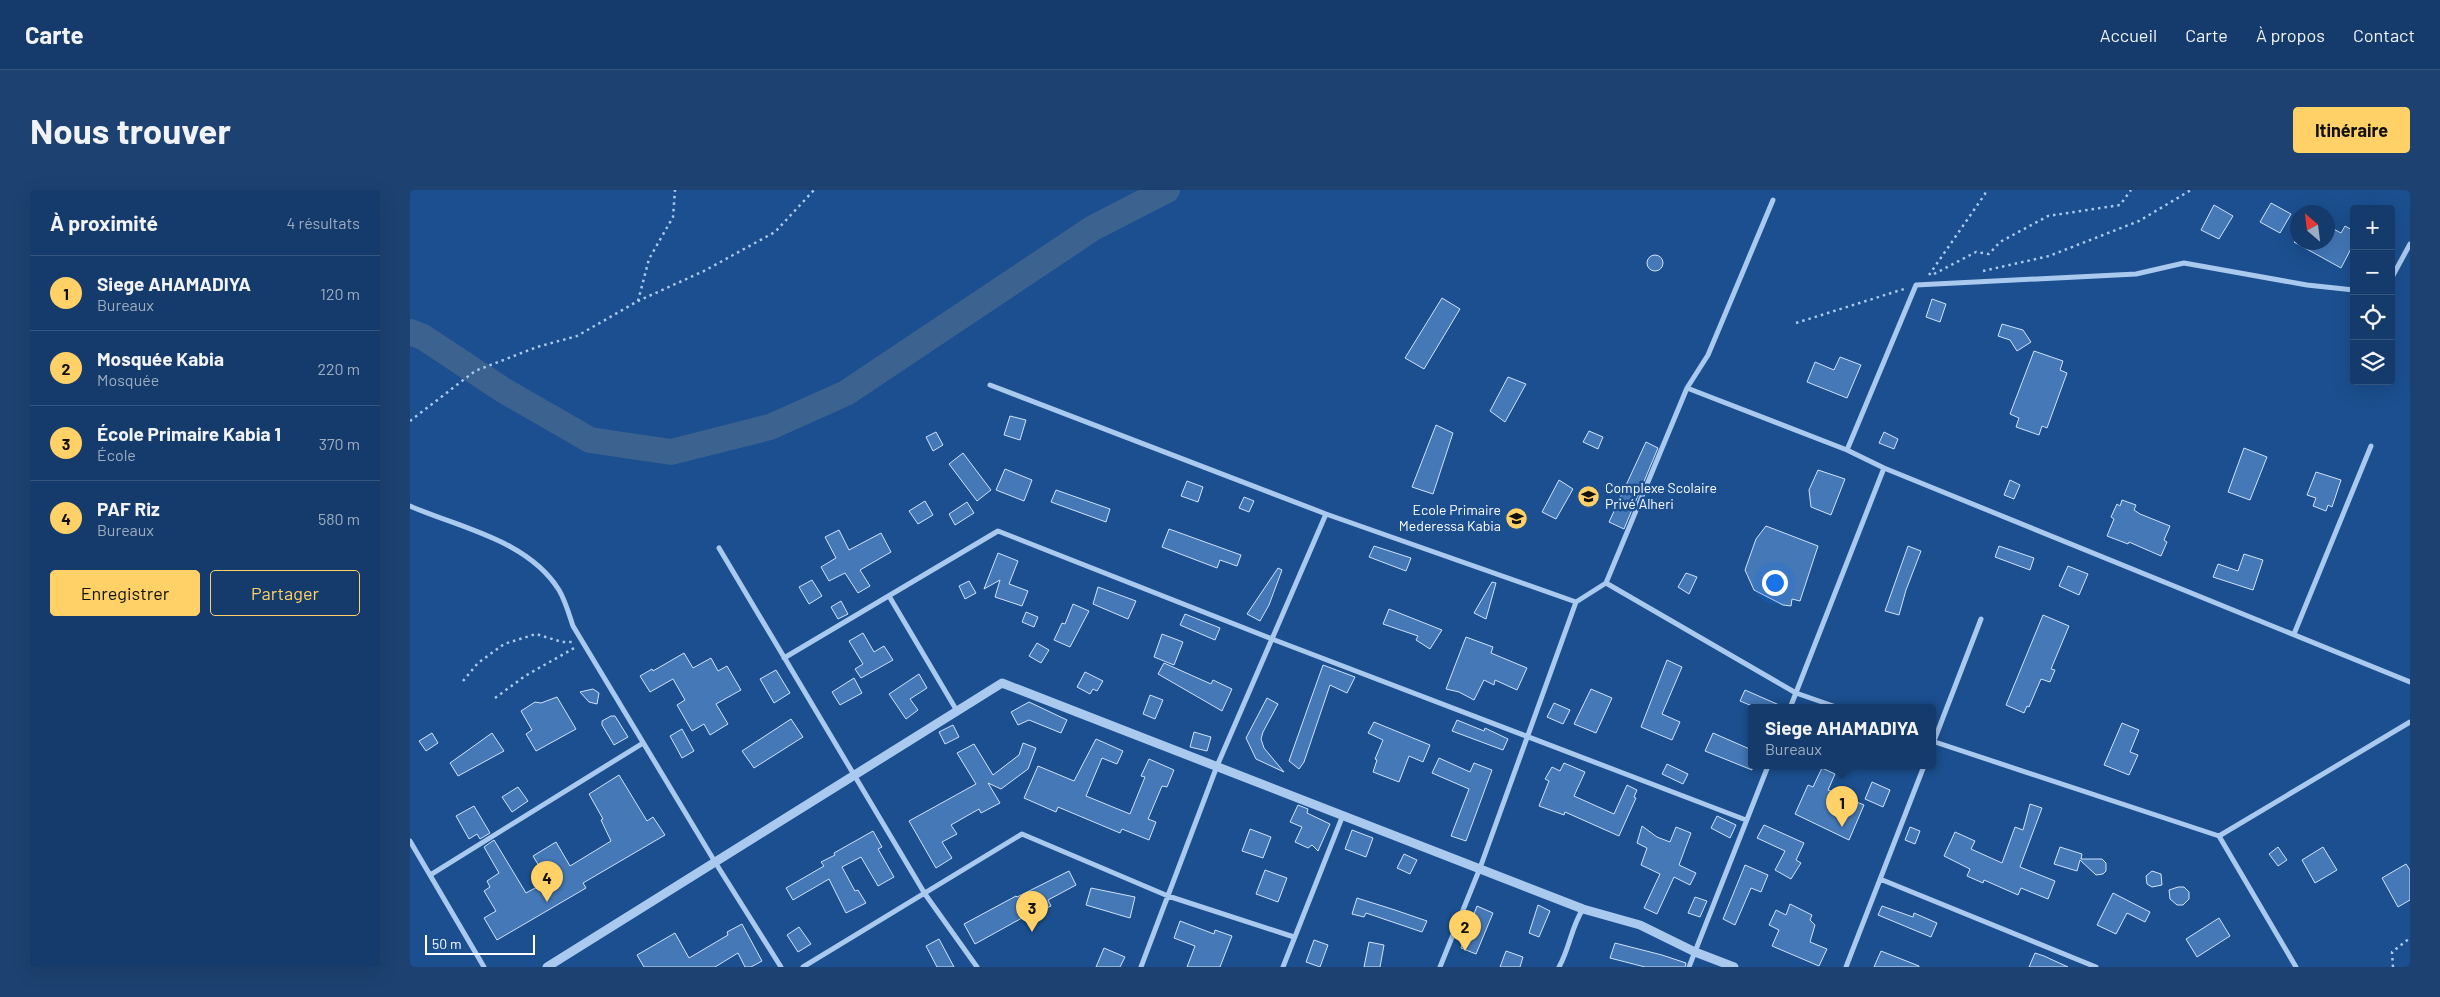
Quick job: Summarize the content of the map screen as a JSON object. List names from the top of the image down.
{
  "places": {
    "school or university": ["Complexe Scolaire Privé Alheri", "Ecole Primaire Mederessa Kabia"]
  },
  "scale_bar": "50 m",
  "north": "top left",
  "page": {
    "header": "Carte",
    "nav": [
      "Accueil",
      "Carte",
      "À propos",
      "Contact"
    ],
    "buttons": [
      "Itinéraire",
      ["Enregistrer", "Partager"]
    ],
    "title": "Nous trouver",
    "heading": ["À proximité", "4 résultats"],
    "map_buttons": ["+", "−"],
    "list": [
      {
        "mark": "1",
        "name": "Siege AHAMADIYA",
        "note": "Bureaux",
        "value": "120 m"
      },
      {
        "mark": "2",
        "name": "Mosquée Kabia",
        "note": "Mosquée",
        "value": "220 m"
      },
      {
        "mark": "3",
        "name": "École Primaire Kabia 1",
        "note": "École",
        "value": "370 m"
      },
      {
        "mark": "4",
        "name": "PAF Riz",
        "note": "Bureaux",
        "value": "580 m"
      }
    ],
    "popup": ["Siege AHAMADIYA", "Bureaux"],
    "pins": [
      "1",
      "4",
      "3",
      "2"
    ],
    "scale": "50 m"
  }
}
